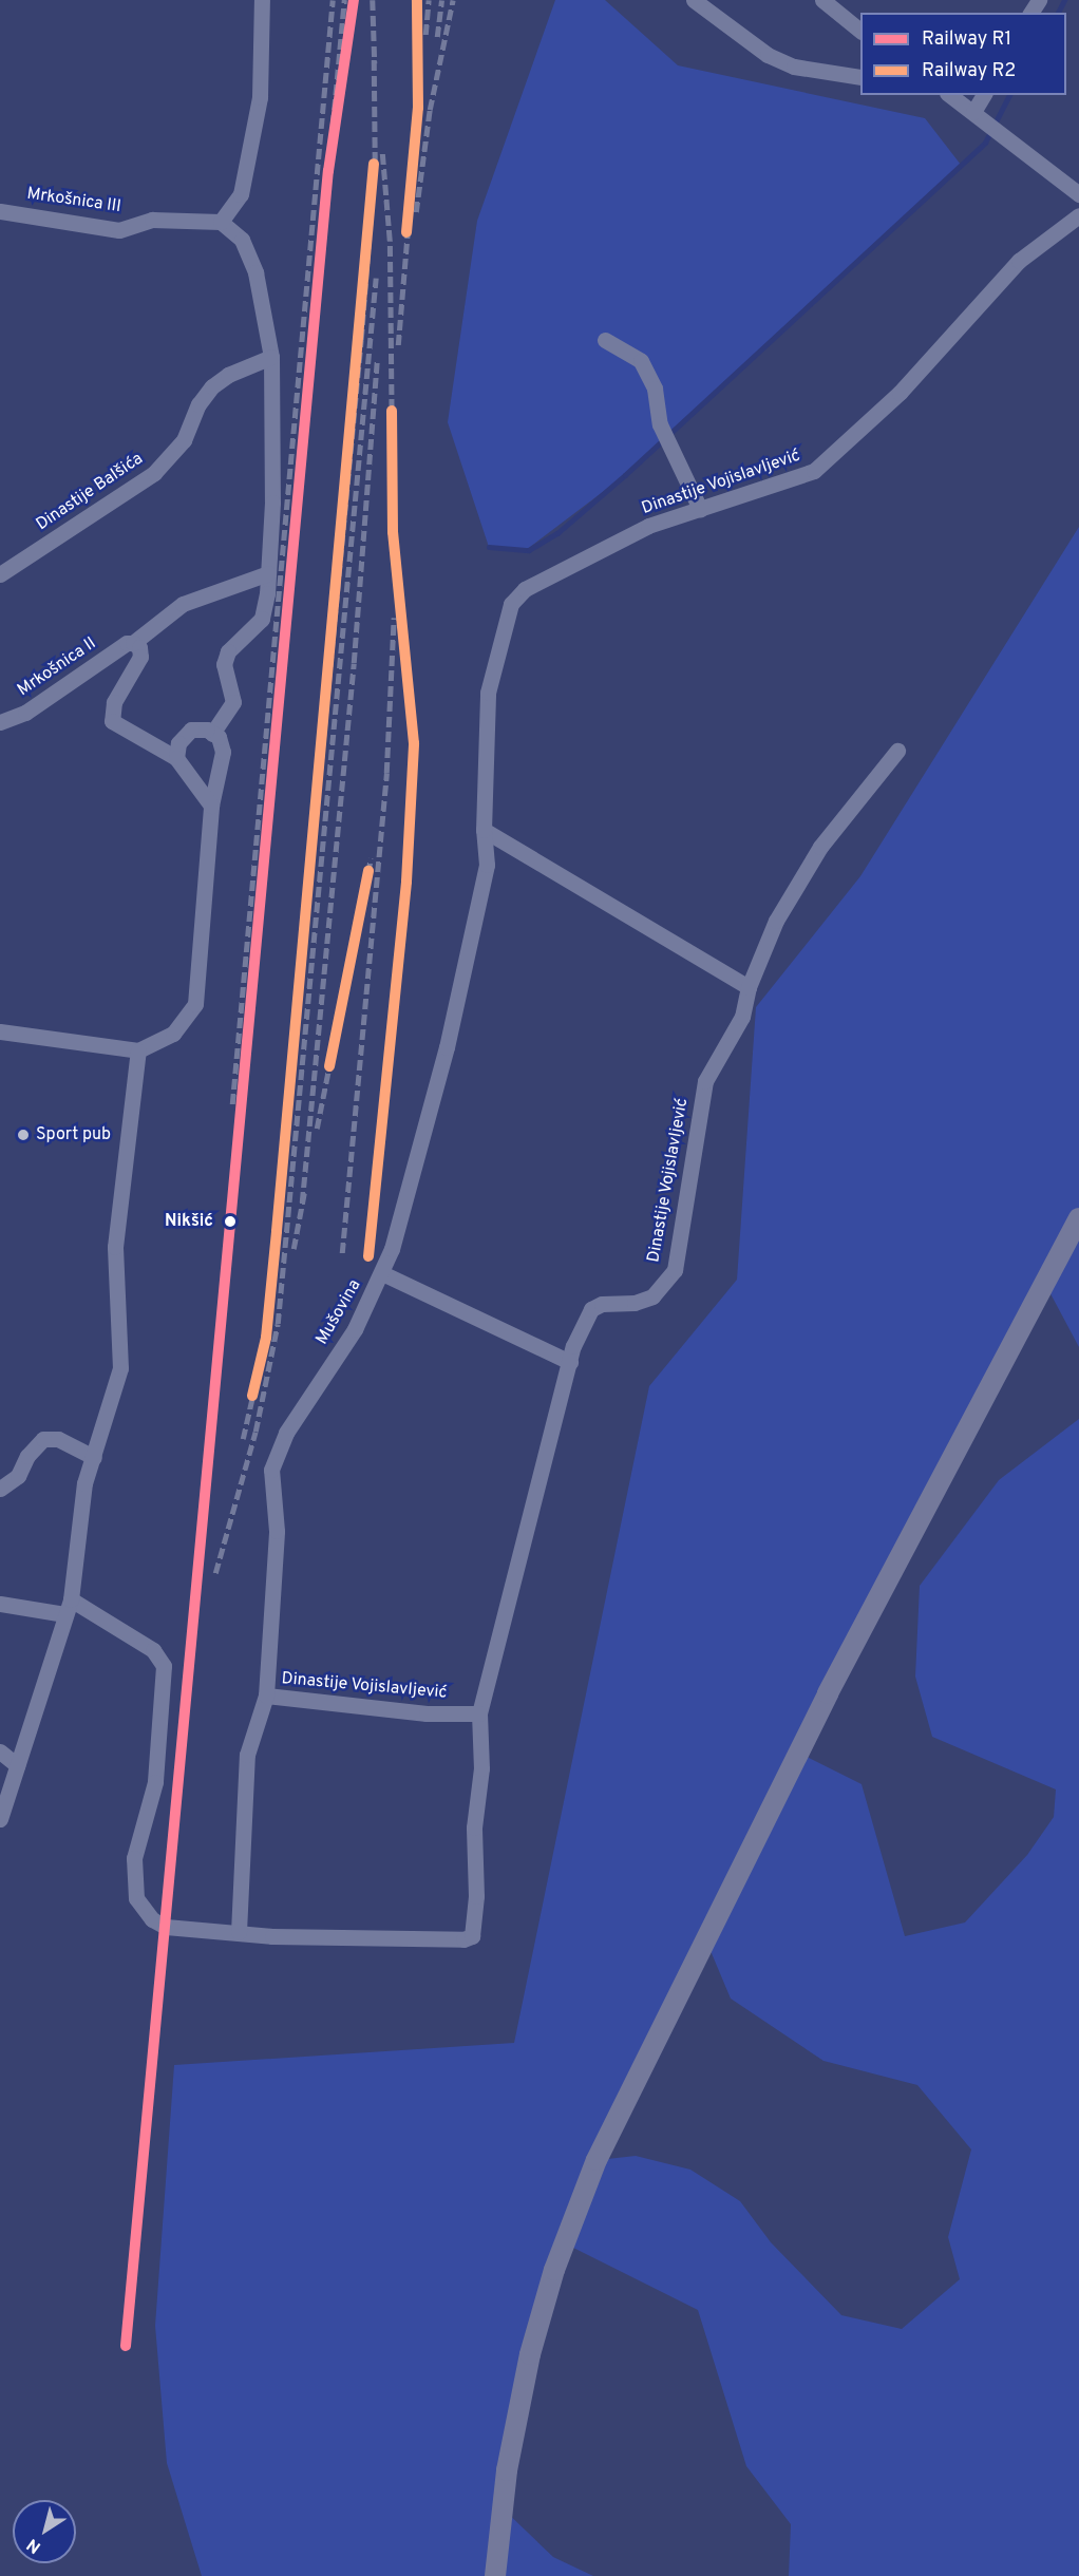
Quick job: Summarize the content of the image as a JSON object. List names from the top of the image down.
{
  "streets": {
    "street": [
      "Mrkošnica III",
      "Dinastije Vojislavljević",
      "Dinastije Balšića",
      "Mrkošnica II",
      "Mušovina"
    ]
  },
  "crossings": [
    ["Dinastije Vojislavljević", "Mušovina"]
  ],
  "places": ["Sport pub", "Nikšić"],
  "lines": ["rail line R1", "rail line R2"],
  "legend": ["Railway R1", "Railway R2"],
  "north": "bottom left"
}
